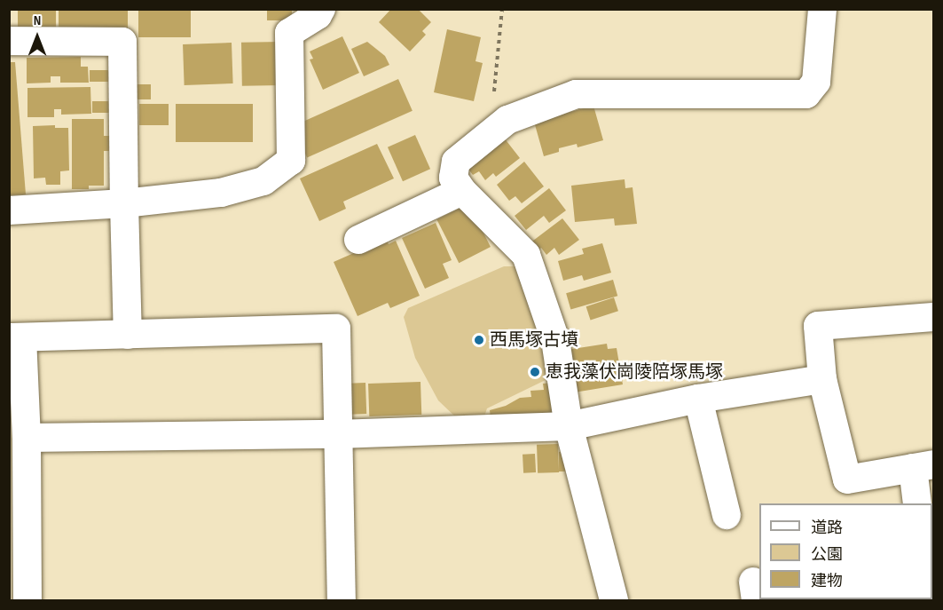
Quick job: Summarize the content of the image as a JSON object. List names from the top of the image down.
{
  "places": ["西馬塚古墳", "恵我藻伏崗陵陪塚馬塚"],
  "legend": ["道路", "公園", "建物"],
  "north": "top"
}
